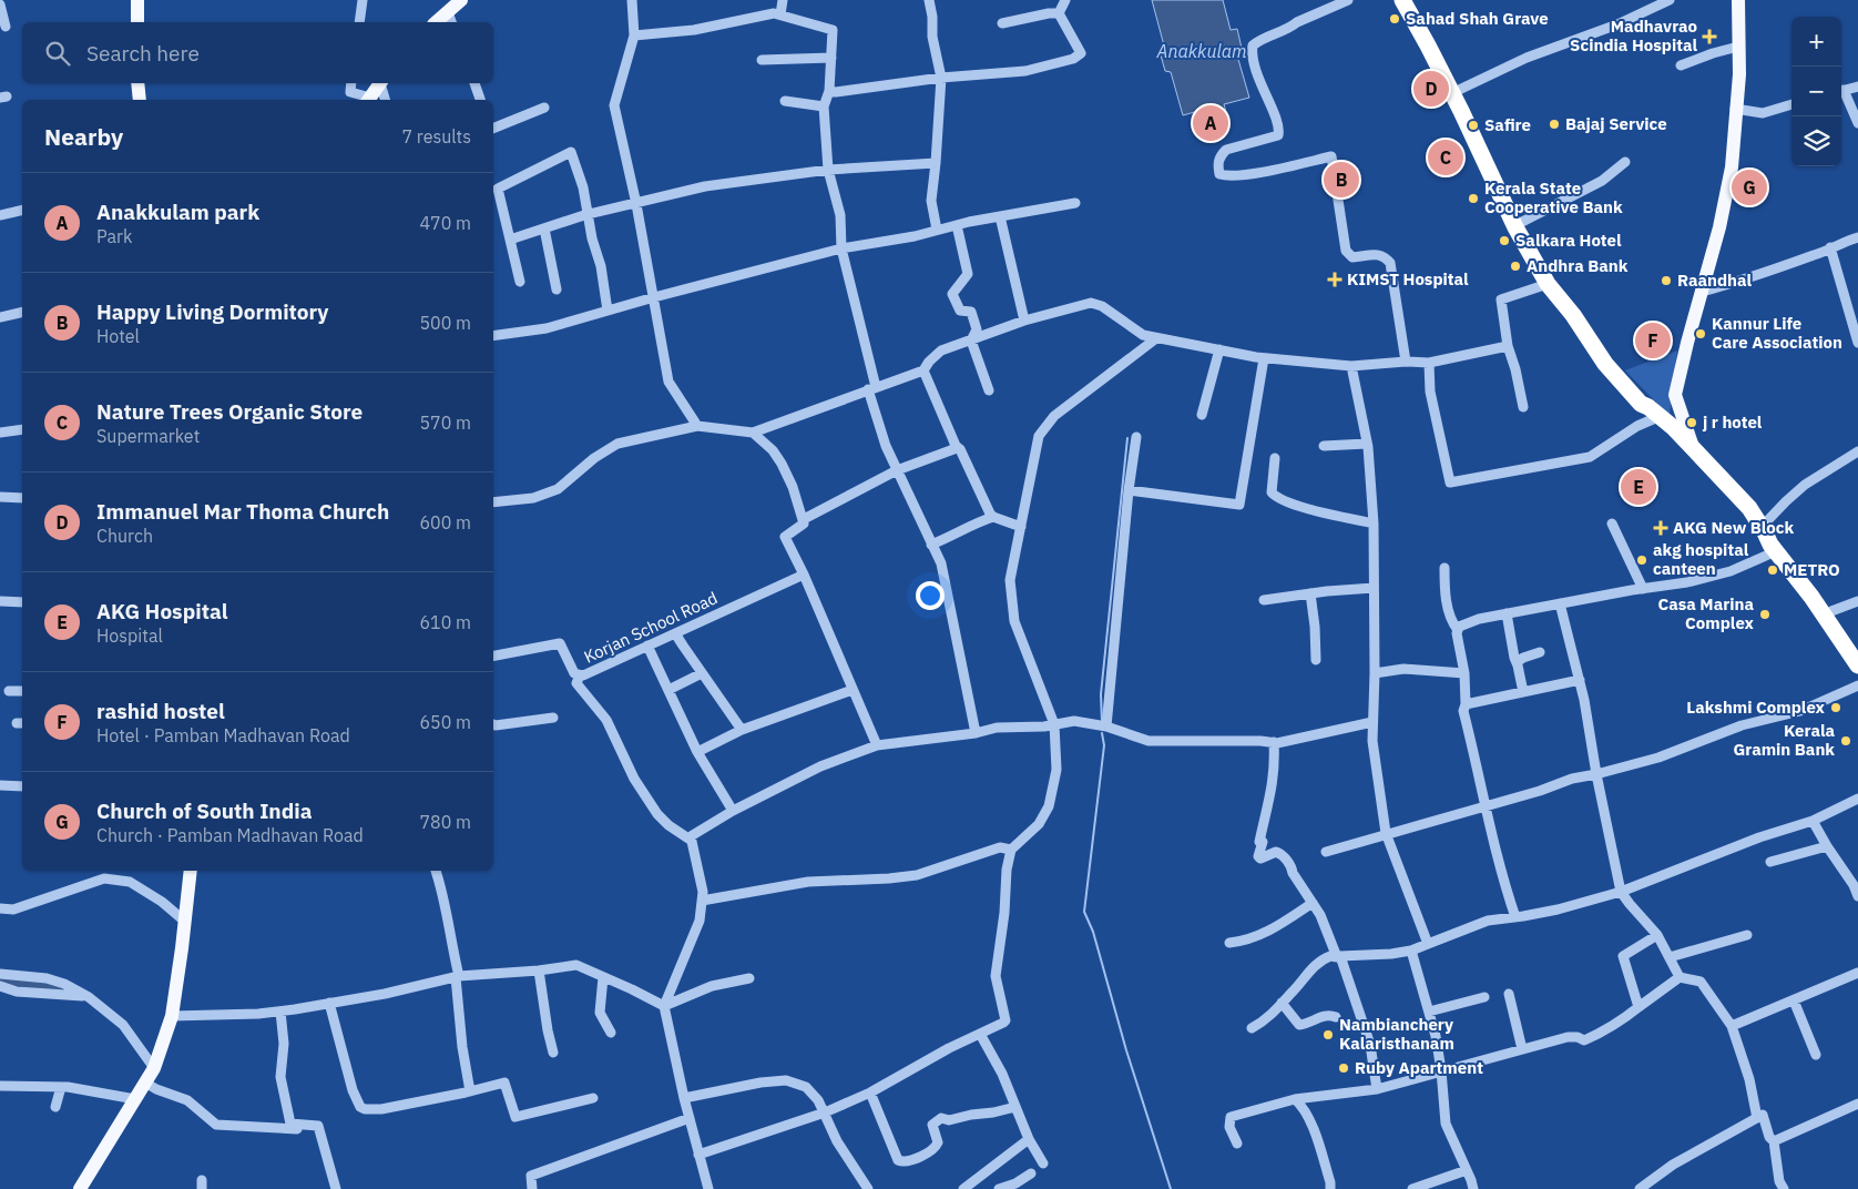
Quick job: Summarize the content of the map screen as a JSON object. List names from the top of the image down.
{
  "streets": {
    "street": ["Korjan School Road"]
  },
  "water": ["Anakkulam"],
  "places": {
    "other": [
      "Sahad Shah Grave",
      "Bajaj Service",
      "Safire",
      "Kerala State Cooperative Bank",
      "Salkara Hotel",
      "Andhra Bank",
      "Raandhal",
      "Kannur Life Care Association",
      "j r hotel",
      "akg hospital canteen",
      "METRO",
      "Casa Marina Complex",
      "Lakshmi Complex",
      "Kerala Gramin Bank",
      "Nambianchery Kalaristhanam",
      "Ruby Apartment"
    ],
    "health": ["Madhavrao Scindia Hospital", "KIMST Hospital", "AKG New Block"]
  },
  "page": {
    "map_buttons": ["+", "−"],
    "search": "Search here",
    "pins": [
      "D",
      "A",
      "C",
      "B",
      "G",
      "F",
      "E"
    ],
    "heading": ["Nearby", "7 results"],
    "list": [
      {
        "mark": "A",
        "name": "Anakkulam park",
        "note": "Park",
        "value": "470 m"
      },
      {
        "mark": "B",
        "name": "Happy Living Dormitory",
        "note": "Hotel",
        "value": "500 m"
      },
      {
        "mark": "C",
        "name": "Nature Trees Organic Store",
        "note": "Supermarket",
        "value": "570 m"
      },
      {
        "mark": "D",
        "name": "Immanuel Mar Thoma Church",
        "note": "Church",
        "value": "600 m"
      },
      {
        "mark": "E",
        "name": "AKG Hospital",
        "note": "Hospital",
        "value": "610 m"
      },
      {
        "mark": "F",
        "name": "rashid hostel",
        "note": "Hotel · Pamban Madhavan Road",
        "value": "650 m"
      },
      {
        "mark": "G",
        "name": "Church of South India",
        "note": "Church · Pamban Madhavan Road",
        "value": "780 m"
      }
    ]
  }
}
